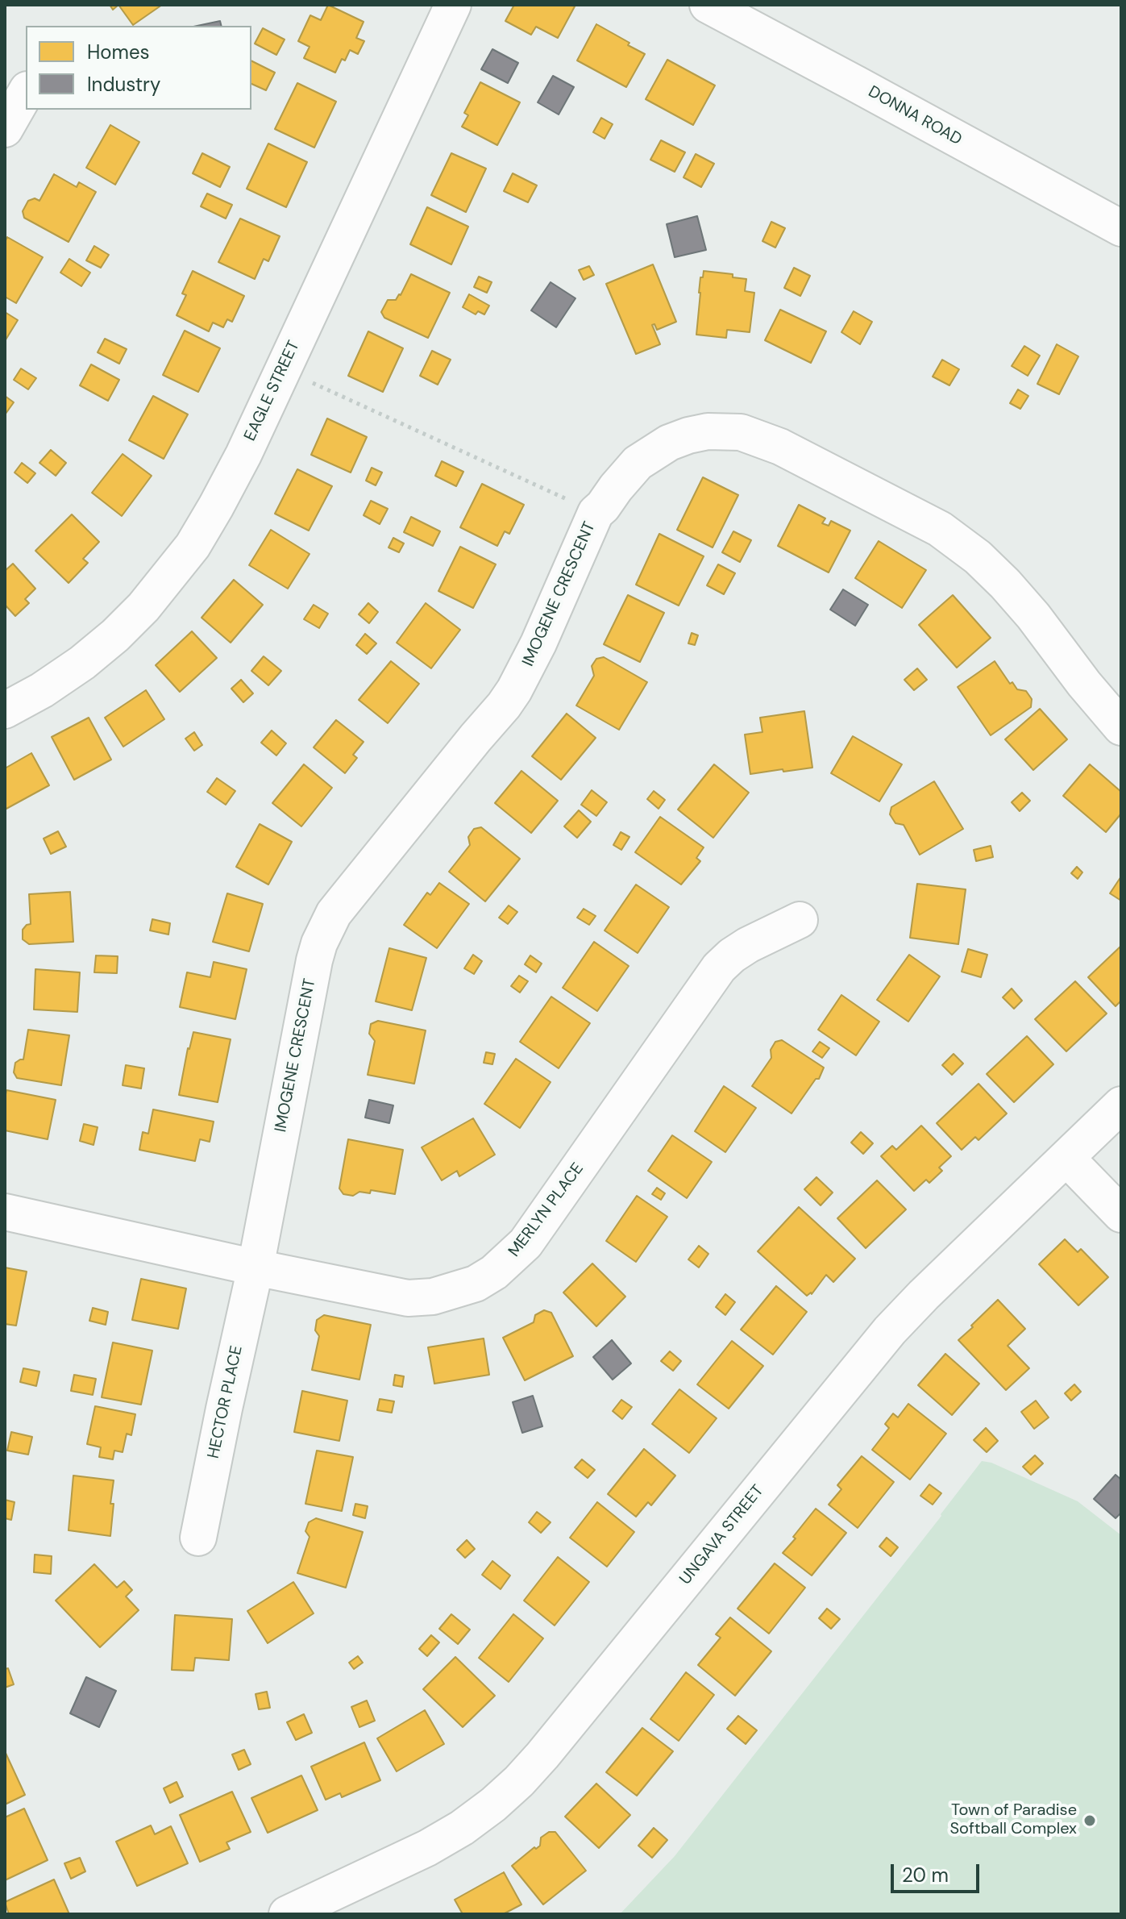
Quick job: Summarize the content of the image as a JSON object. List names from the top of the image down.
{
  "streets": {
    "street": [
      "DONNA ROAD",
      "EAGLE STREET",
      "IMOGENE CRESCENT",
      "MERLYN PLACE",
      "HECTOR PLACE",
      "UNGAVA STREET"
    ]
  },
  "crossings": [
    ["IMOGENE CRESCENT", "MERLYN PLACE"],
    ["IMOGENE CRESCENT", "HECTOR PLACE"],
    ["MERLYN PLACE", "HECTOR PLACE"]
  ],
  "places": ["Town of Paradise Softball Complex"],
  "legend": ["Homes", "Industry"],
  "scale_bar": "20 m"
}
